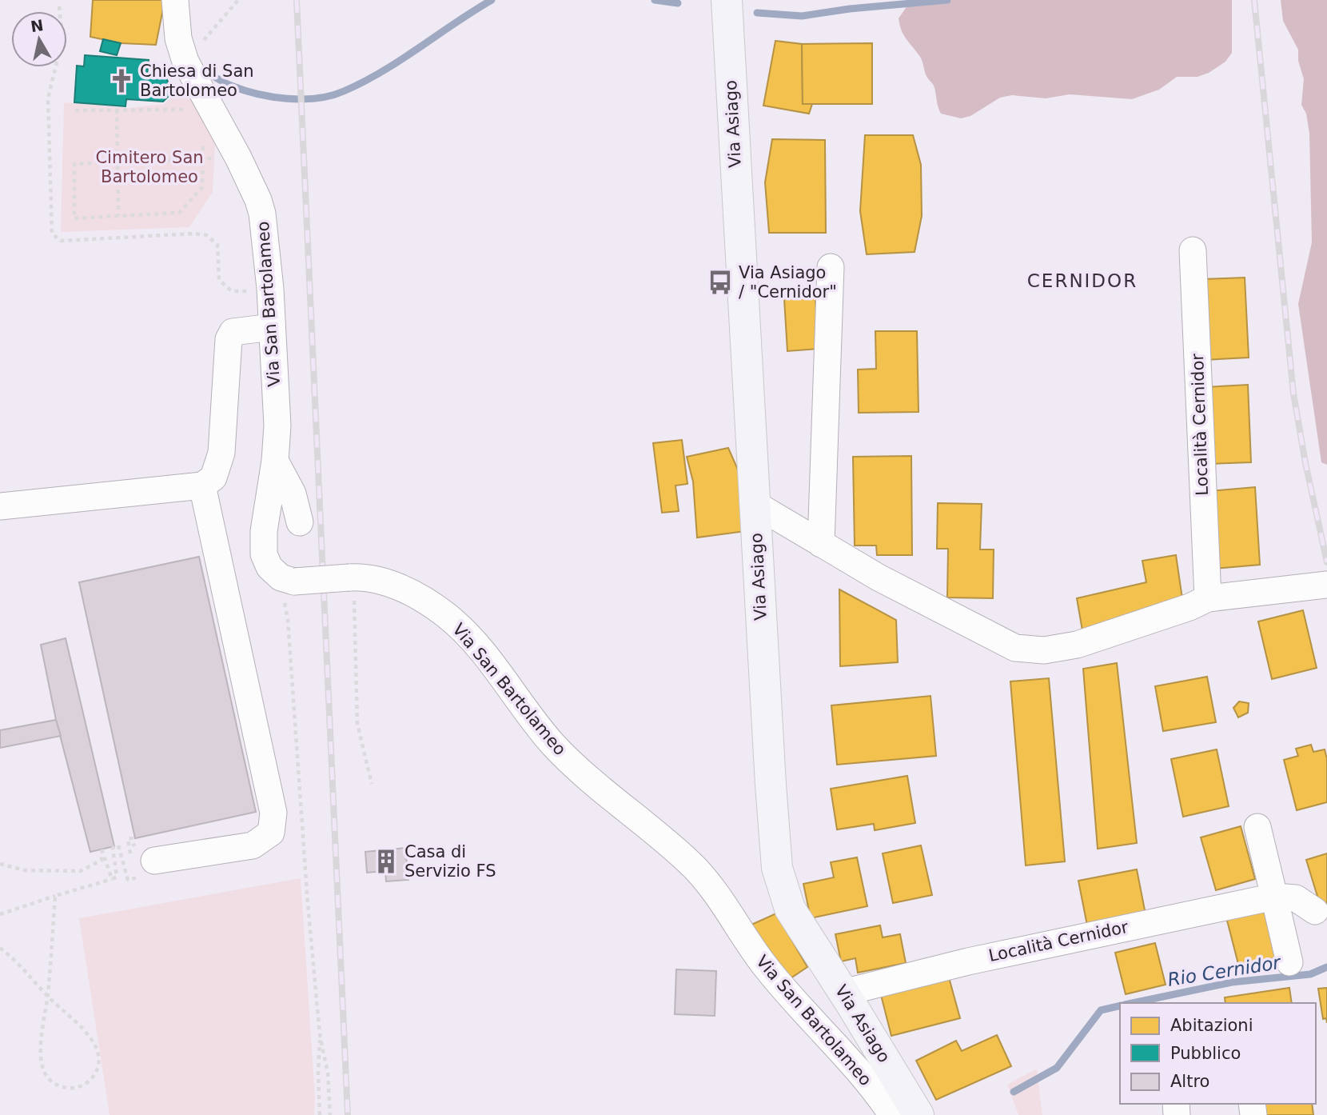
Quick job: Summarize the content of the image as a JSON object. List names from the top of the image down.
{
  "streets": {
    "main road": ["Via Asiago"],
    "street": ["Via San Bartolameo", "Località Cernidor"]
  },
  "crossings": [
    ["Via Asiago", "Località Cernidor"]
  ],
  "districts": ["CERNIDOR"],
  "water": ["Rio Cernidor"],
  "parks": ["Cimitero San Bartolomeo"],
  "places": {
    "church": ["Chiesa di San Bartolomeo"],
    "bus stop": ["Via Asiago / \"Cernidor\""],
    "building": ["Casa di Servizio FS"]
  },
  "legend": ["Abitazioni", "Pubblico", "Altro"],
  "north": "top"
}
